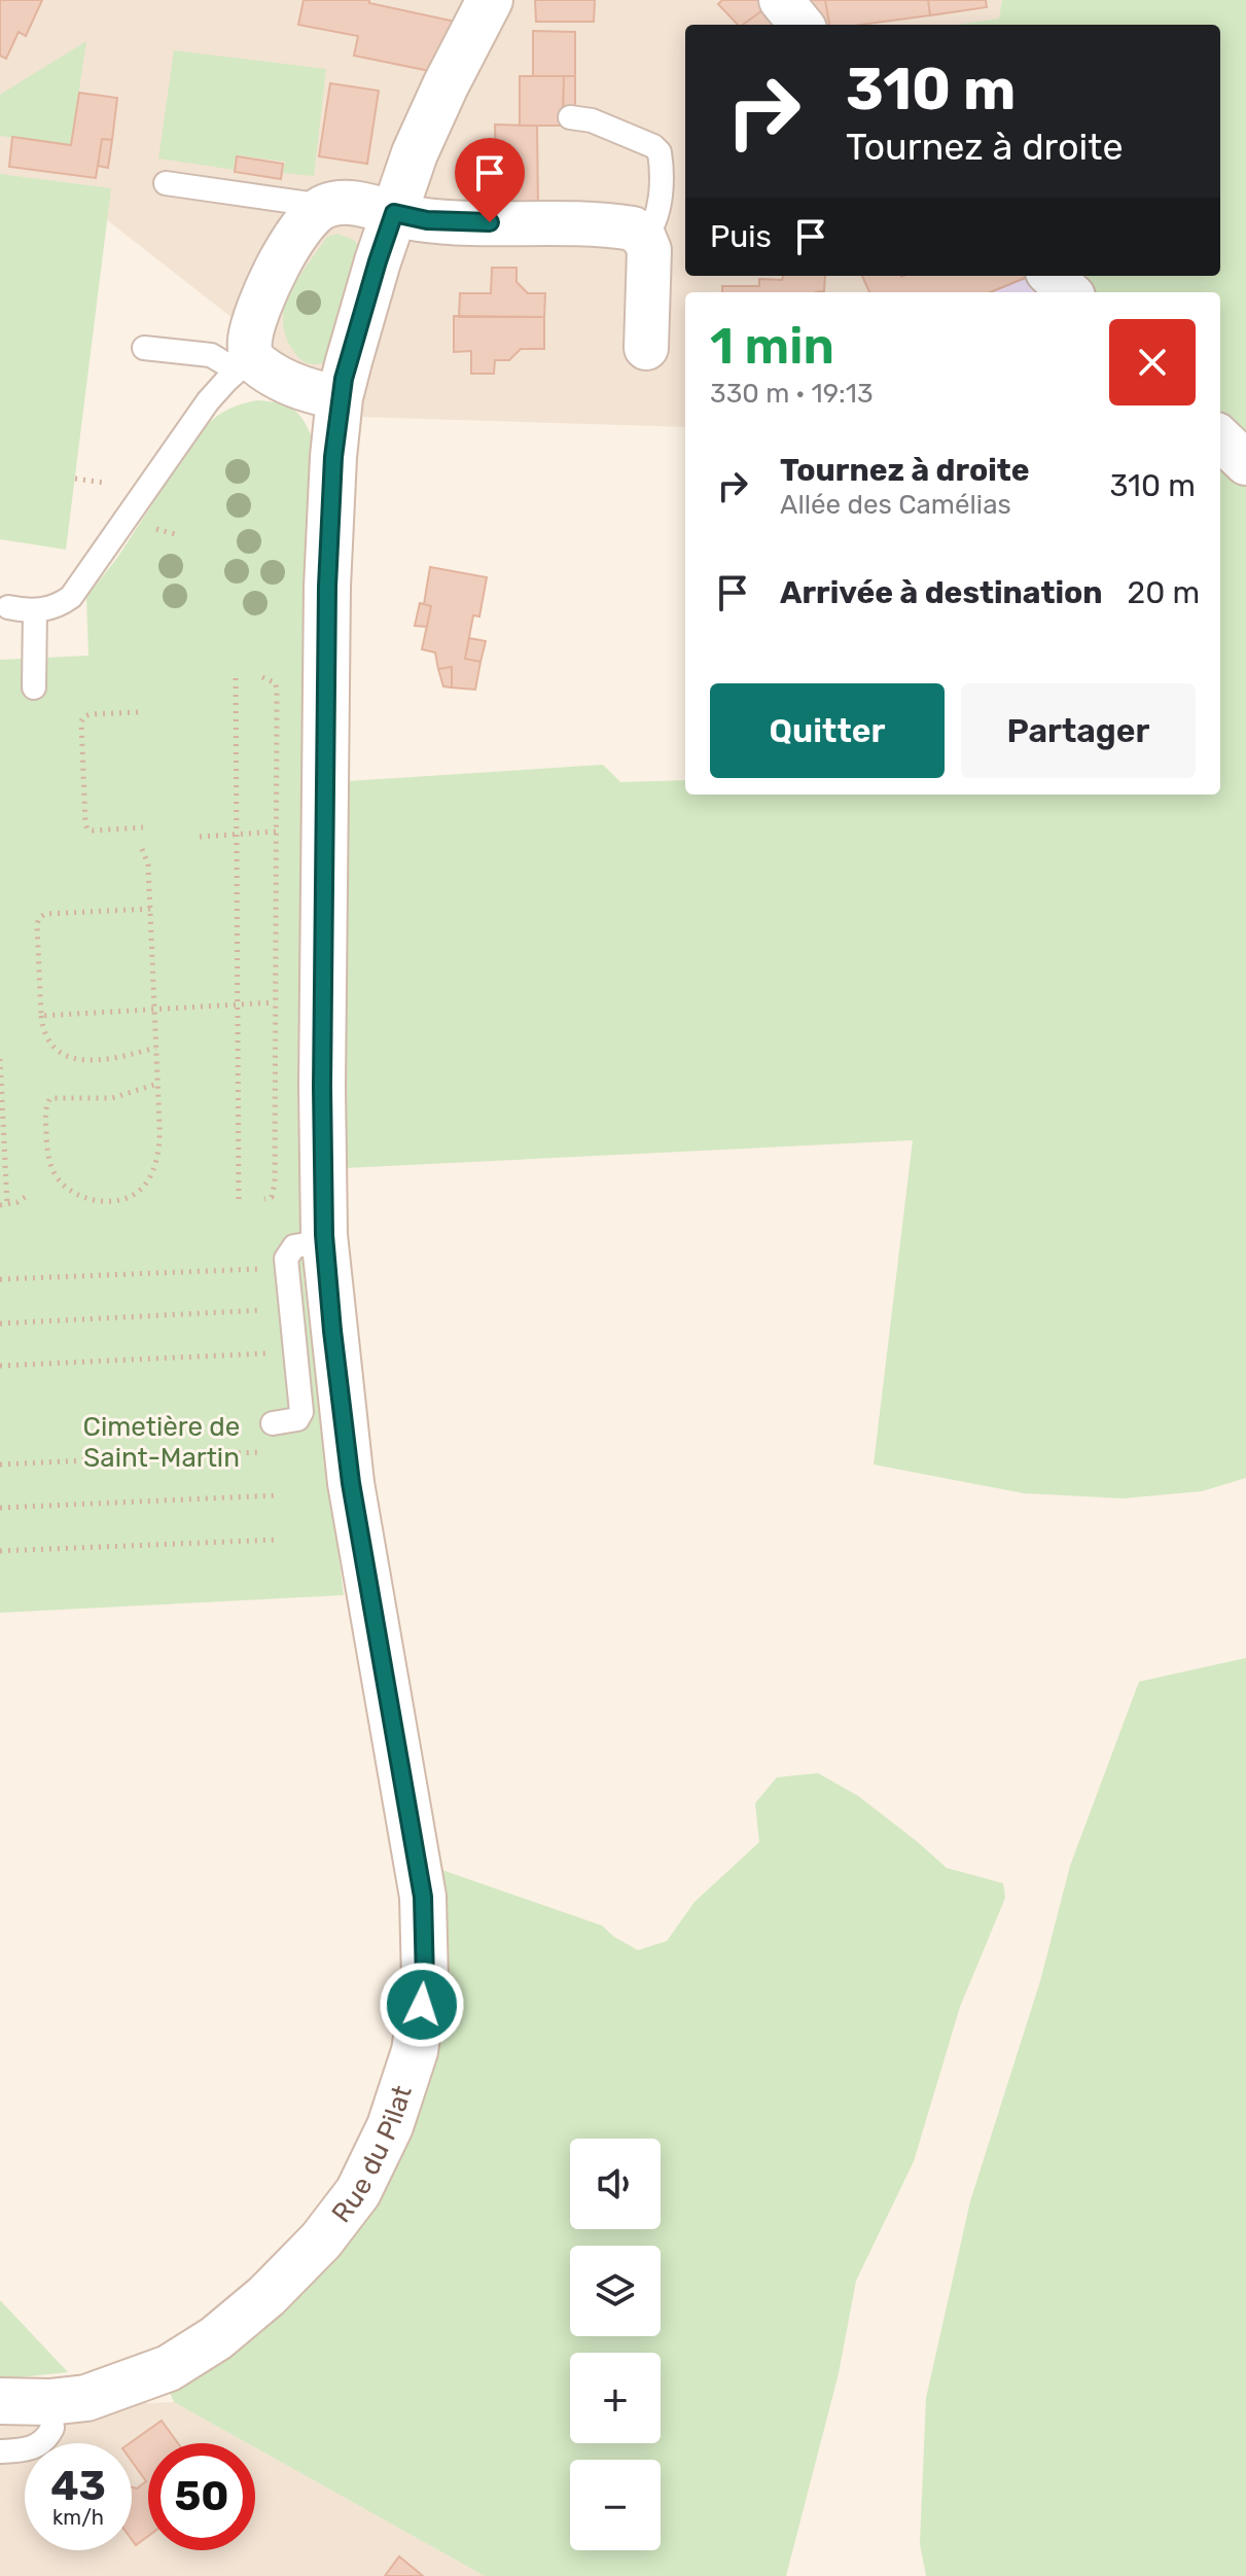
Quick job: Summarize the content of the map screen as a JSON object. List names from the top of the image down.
{
  "streets": {
    "main road": ["Rue du Pilat"]
  },
  "parks": ["Cimetière de Saint-Martin"],
  "page": {
    "turn": ["310 m", "Tournez à droite"],
    "then": "Puis",
    "heading": ["1 min", "330 m · 19:13"],
    "list": [
      {
        "name": "Tournez à droite",
        "note": "Allée des Camélias",
        "value": "310 m"
      },
      {
        "name": "Arrivée à destination",
        "value": "20 m"
      }
    ],
    "buttons": ["Quitter", "Partager"],
    "map_buttons": ["+", "−"],
    "speed": "43 km/h",
    "limit": "50"
  }
}
